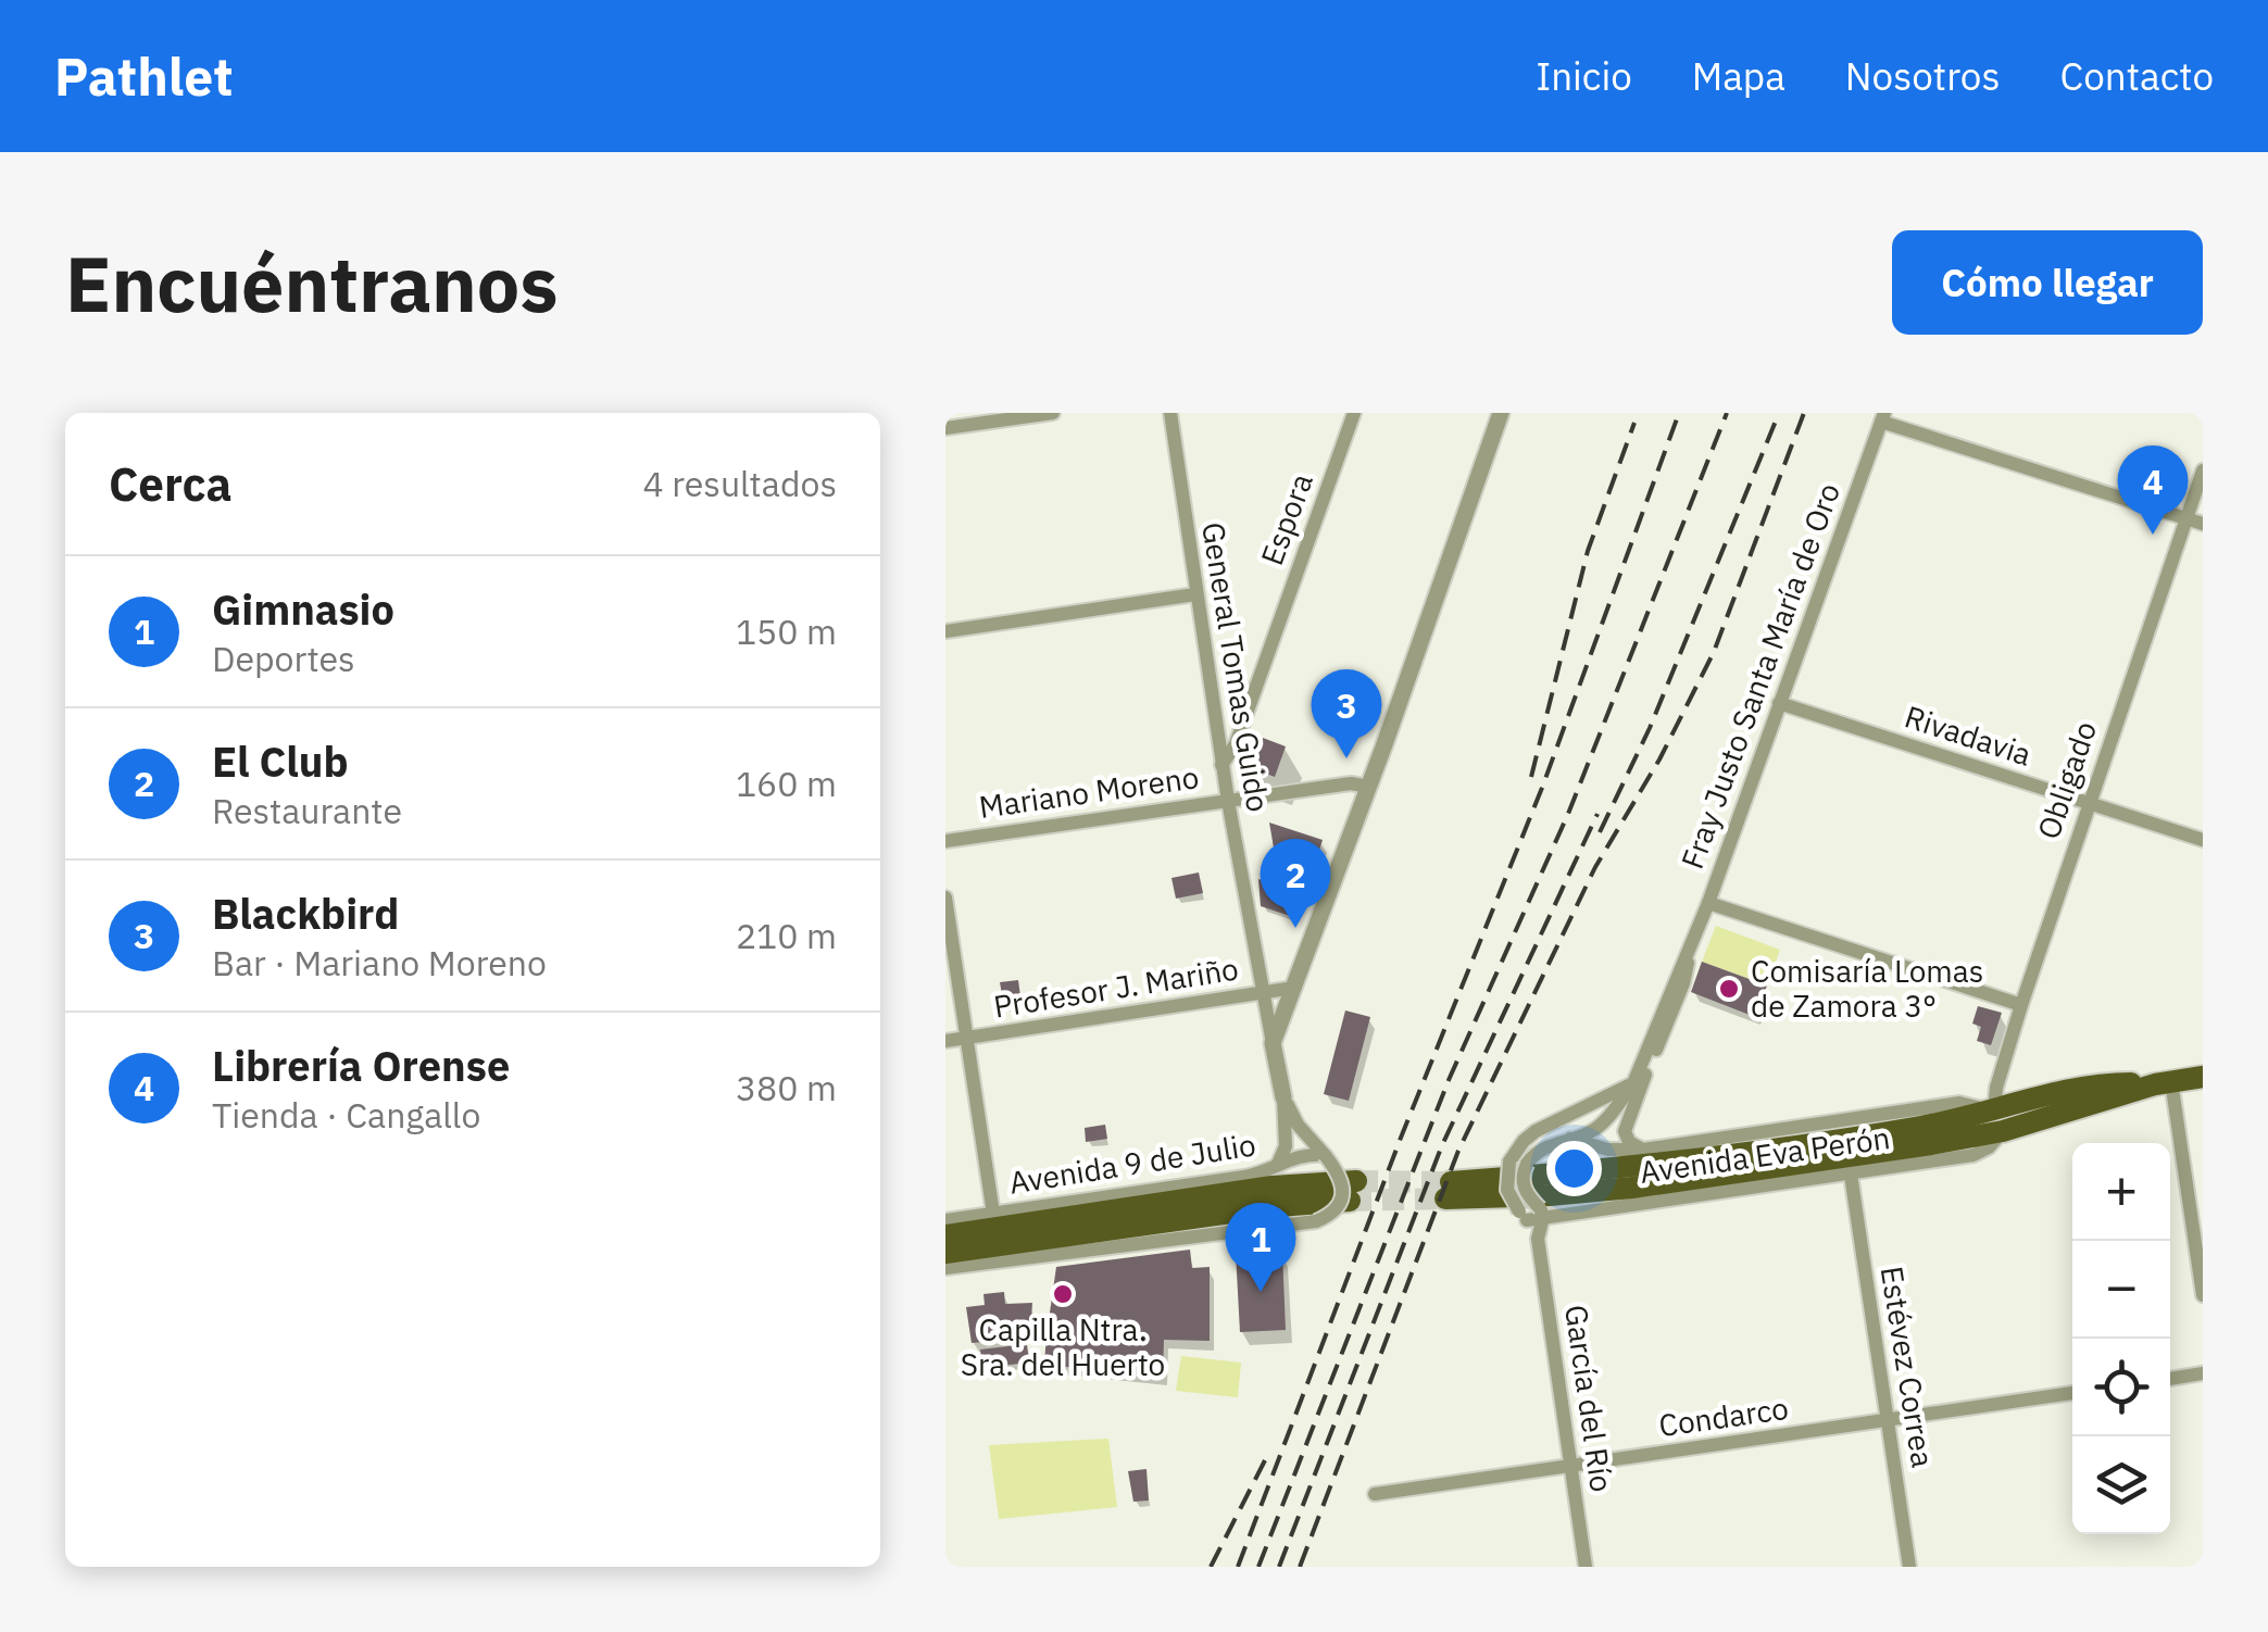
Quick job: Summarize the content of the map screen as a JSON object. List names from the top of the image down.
{
  "streets": {
    "street": [
      "Espora",
      "General Tomas Guido",
      "Fray Justo Santa María de Oro",
      "Rivadavia",
      "Obligado",
      "Mariano Moreno",
      "Profesor J. Mariño",
      "Avenida Eva Perón",
      "Avenida 9 de Julio",
      "Estévez Correa",
      "García del Río",
      "Condarco"
    ]
  },
  "crossings": [
    ["Espora", "General Tomas Guido"],
    ["General Tomas Guido", "Mariano Moreno"],
    ["General Tomas Guido", "Profesor J. Mariño"],
    ["Fray Justo Santa María de Oro", "Rivadavia"],
    ["Fray Justo Santa María de Oro", "Avenida Eva Perón"],
    ["Fray Justo Santa María de Oro", "García del Río"],
    ["Rivadavia", "Obligado"],
    ["Obligado", "Avenida Eva Perón"],
    ["Avenida Eva Perón", "Estévez Correa"],
    ["Avenida Eva Perón", "García del Río"],
    ["Estévez Correa", "Condarco"],
    ["García del Río", "Condarco"]
  ],
  "places": ["Comisaría Lomas de Zamora 3°", "Capilla Ntra. Sra. del Huerto"],
  "page": {
    "header": "Pathlet",
    "nav": [
      "Inicio",
      "Mapa",
      "Nosotros",
      "Contacto"
    ],
    "buttons": "Cómo llegar",
    "title": "Encuéntranos",
    "heading": ["Cerca", "4 resultados"],
    "pins": [
      "4",
      "3",
      "2",
      "1"
    ],
    "list": [
      {
        "mark": "1",
        "name": "Gimnasio",
        "note": "Deportes",
        "value": "150 m"
      },
      {
        "mark": "2",
        "name": "El Club",
        "note": "Restaurante",
        "value": "160 m"
      },
      {
        "mark": "3",
        "name": "Blackbird",
        "note": "Bar · Mariano Moreno",
        "value": "210 m"
      },
      {
        "mark": "4",
        "name": "Librería Orense",
        "note": "Tienda · Cangallo",
        "value": "380 m"
      }
    ],
    "map_buttons": ["+", "−"]
  }
}
